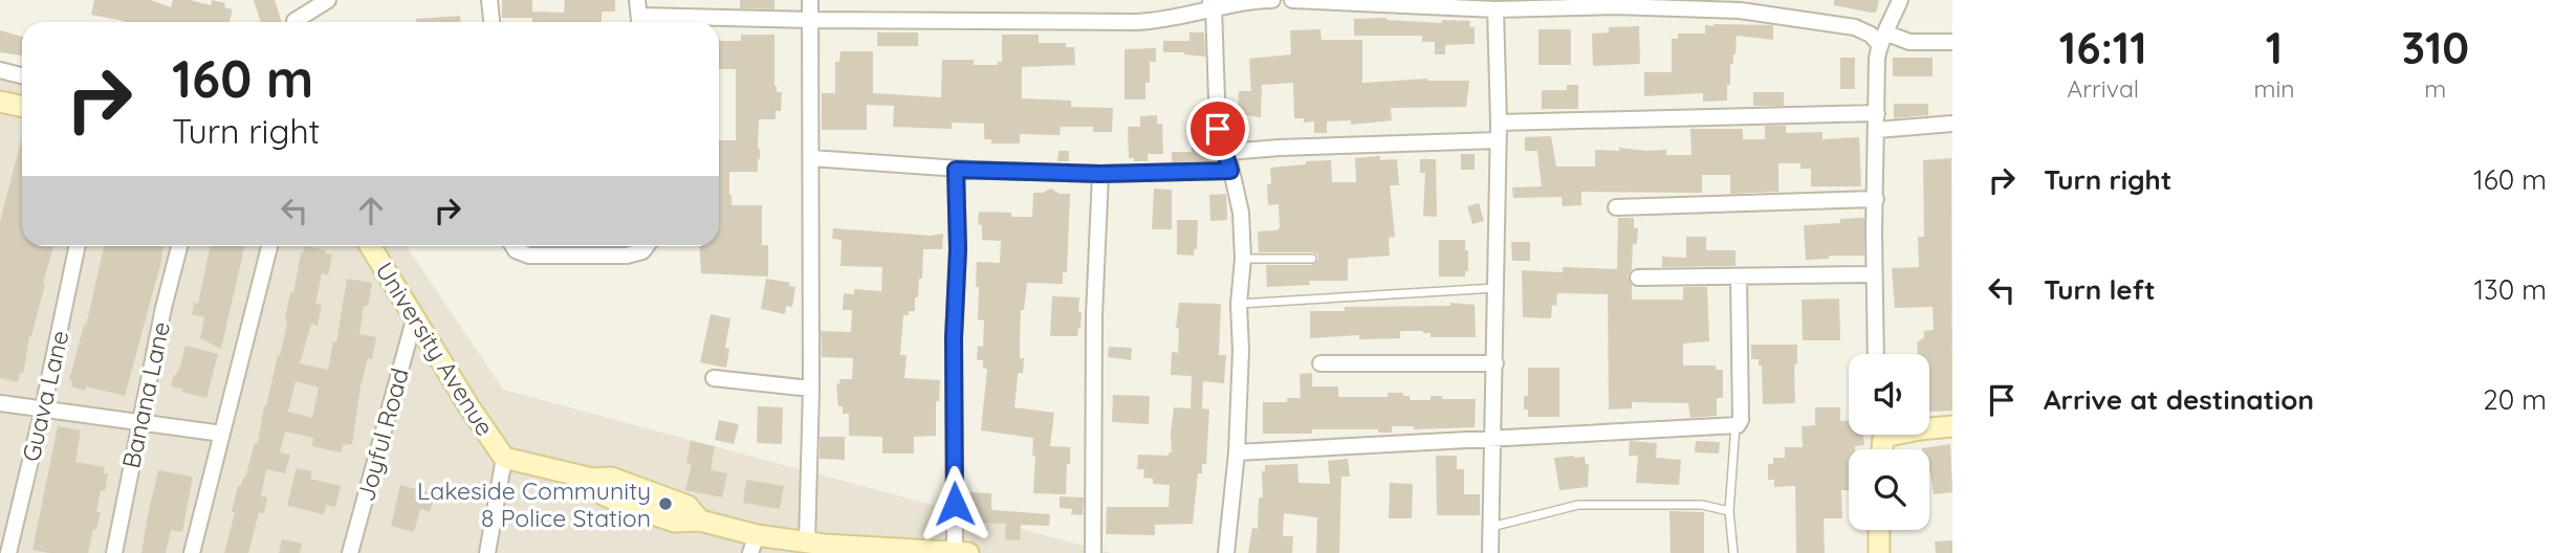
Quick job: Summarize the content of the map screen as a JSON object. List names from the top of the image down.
{
  "streets": {
    "street": [
      "University Avenue",
      "Banana Lane",
      "Guava Lane",
      "Joyful Road"
    ]
  },
  "crossings": [
    ["University Avenue", "Joyful Road"]
  ],
  "places": ["Lakeside Community 8 Police Station"],
  "page": {
    "eta": [
      "16:11",
      "Arrival",
      "1",
      "min",
      "310",
      "m"
    ],
    "turn": ["160 m", "Turn right"],
    "list": [
      {
        "name": "Turn right",
        "value": "160 m"
      },
      {
        "name": "Turn left",
        "value": "130 m"
      },
      {
        "name": "Arrive at destination",
        "value": "20 m"
      }
    ]
  }
}
